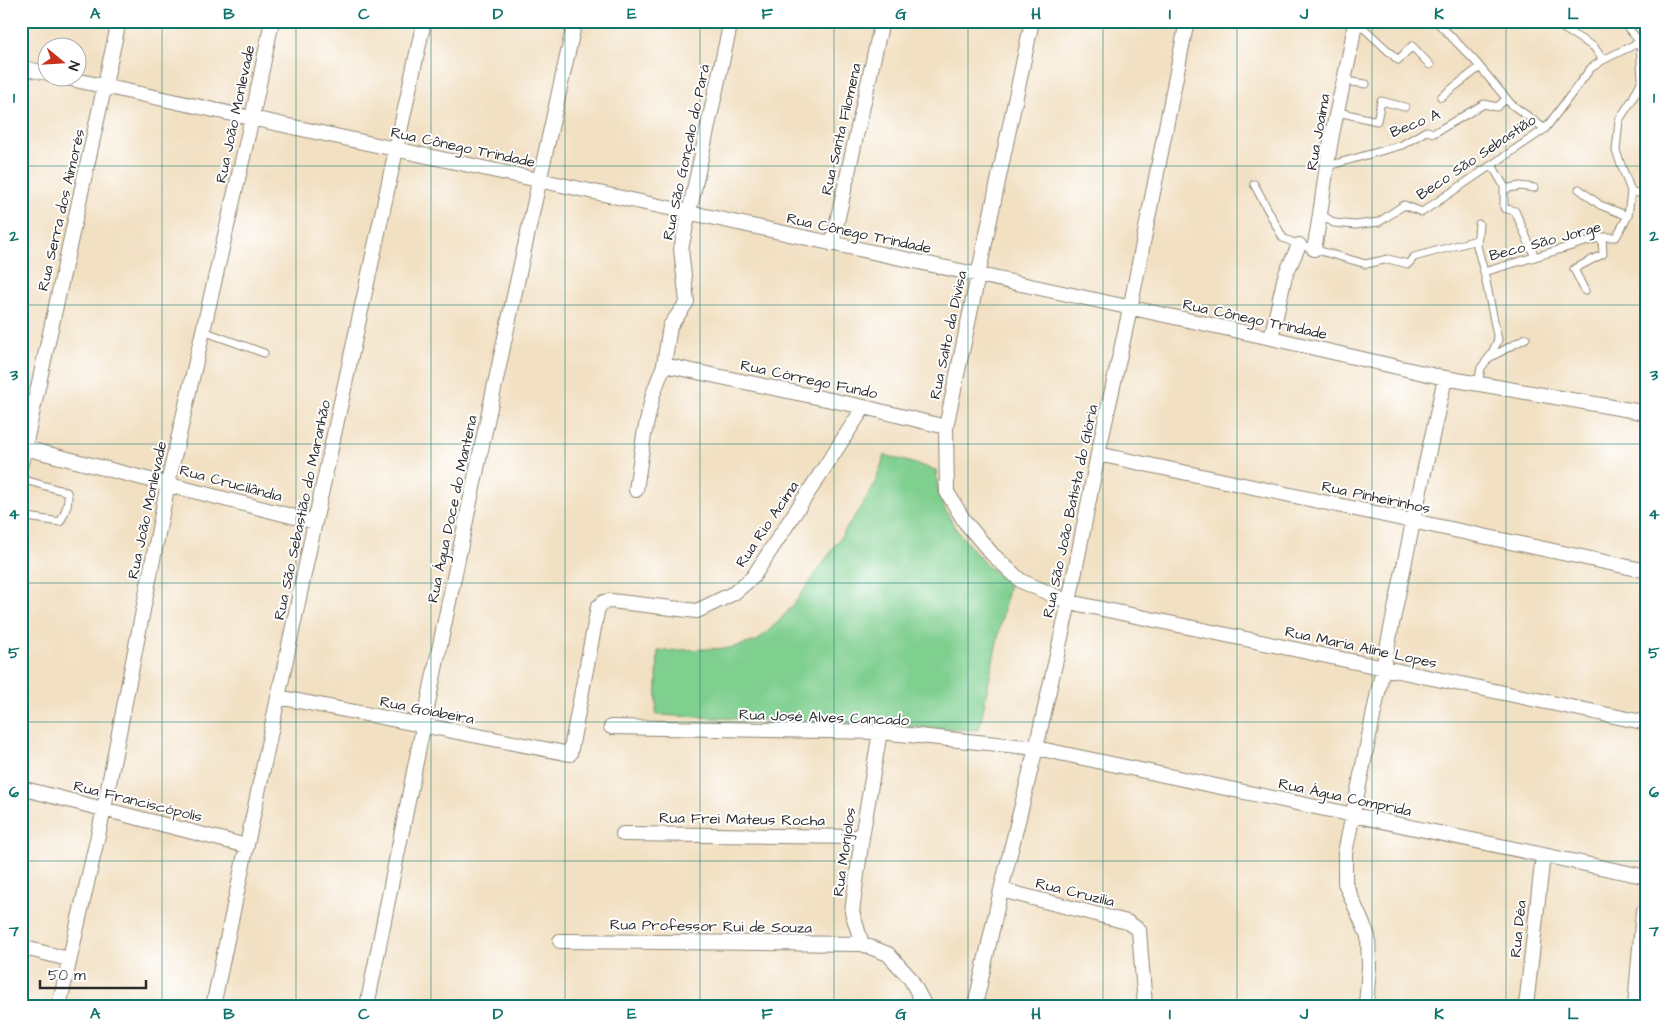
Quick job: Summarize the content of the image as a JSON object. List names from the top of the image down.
{
  "streets": {
    "street": [
      "Rua João Monlevade",
      "Rua Santa Filomena",
      "Rua Joaima",
      "Rua Cônego Trindade",
      "Rua São Gonçalo do Pará",
      "Rua Serra dos Aimorés",
      "Rua Salto da Divisa",
      "Rua Córrego Fundo",
      "Rua Crucilândia",
      "Rua Pinheirinhos",
      "Rua Água Doce do Mantena",
      "Rua São Sebastião do Maranhão",
      "Rua São João Batista do Glória",
      "Rua Rio Acima",
      "Rua Maria Aline Lopes",
      "Rua Goiabeira",
      "Rua José Alves Cancado",
      "Rua Água Comprida",
      "Rua Franciscópolis",
      "Rua Frei Mateus Rocha",
      "Rua Monjolos",
      "Rua Cruzilia",
      "Rua Professor Rui de Souza",
      "Rua Déa"
    ],
    "lane": ["Beco A", "Beco São Sebastião", "Beco São Jorge"]
  },
  "crossings": [
    ["Rua João Monlevade", "Rua Cônego Trindade"],
    ["Rua João Monlevade", "Rua Crucilândia"],
    ["Rua João Monlevade", "Rua Franciscópolis"],
    ["Beco A", "Rua Joaima"],
    ["Rua Santa Filomena", "Rua Cônego Trindade"],
    ["Rua Joaima", "Beco São Sebastião"],
    ["Rua Cônego Trindade", "Rua São Gonçalo do Pará"],
    ["Rua Cônego Trindade", "Rua Serra dos Aimorés"],
    ["Rua Cônego Trindade", "Rua Salto da Divisa"],
    ["Rua Cônego Trindade", "Rua Água Doce do Mantena"],
    ["Rua Cônego Trindade", "Rua São Sebastião do Maranhão"],
    ["Rua Cônego Trindade", "Rua São João Batista do Glória"],
    ["Rua São Gonçalo do Pará", "Rua Córrego Fundo"],
    ["Beco São Sebastião", "Beco São Jorge"],
    ["Rua Serra dos Aimorés", "Rua Crucilândia"],
    ["Rua Salto da Divisa", "Rua Córrego Fundo"],
    ["Rua Salto da Divisa", "Rua São João Batista do Glória"],
    ["Rua Salto da Divisa", "Rua Maria Aline Lopes"],
    ["Rua Córrego Fundo", "Rua Rio Acima"],
    ["Rua Crucilândia", "Rua São Sebastião do Maranhão"],
    ["Rua Pinheirinhos", "Rua São João Batista do Glória"],
    ["Rua Água Doce do Mantena", "Rua Goiabeira"],
    ["Rua São Sebastião do Maranhão", "Rua Goiabeira"],
    ["Rua São Sebastião do Maranhão", "Rua Franciscópolis"],
    ["Rua São João Batista do Glória", "Rua Maria Aline Lopes"],
    ["Rua São João Batista do Glória", "Rua José Alves Cancado"],
    ["Rua São João Batista do Glória", "Rua Água Comprida"],
    ["Rua São João Batista do Glória", "Rua Cruzilia"],
    ["Rua Rio Acima", "Rua Goiabeira"],
    ["Rua José Alves Cancado", "Rua Água Comprida"],
    ["Rua José Alves Cancado", "Rua Monjolos"],
    ["Rua Água Comprida", "Rua Déa"],
    ["Rua Frei Mateus Rocha", "Rua Monjolos"],
    ["Rua Monjolos", "Rua Professor Rui de Souza"]
  ],
  "scale_bar": "50 m",
  "north": "right",
  "grid": {
    "columns": [
      "A",
      "B",
      "C",
      "D",
      "E",
      "F",
      "G",
      "H",
      "I",
      "J",
      "K",
      "L"
    ],
    "rows": [
      "1",
      "2",
      "3",
      "4",
      "5",
      "6",
      "7"
    ]
  }
}
